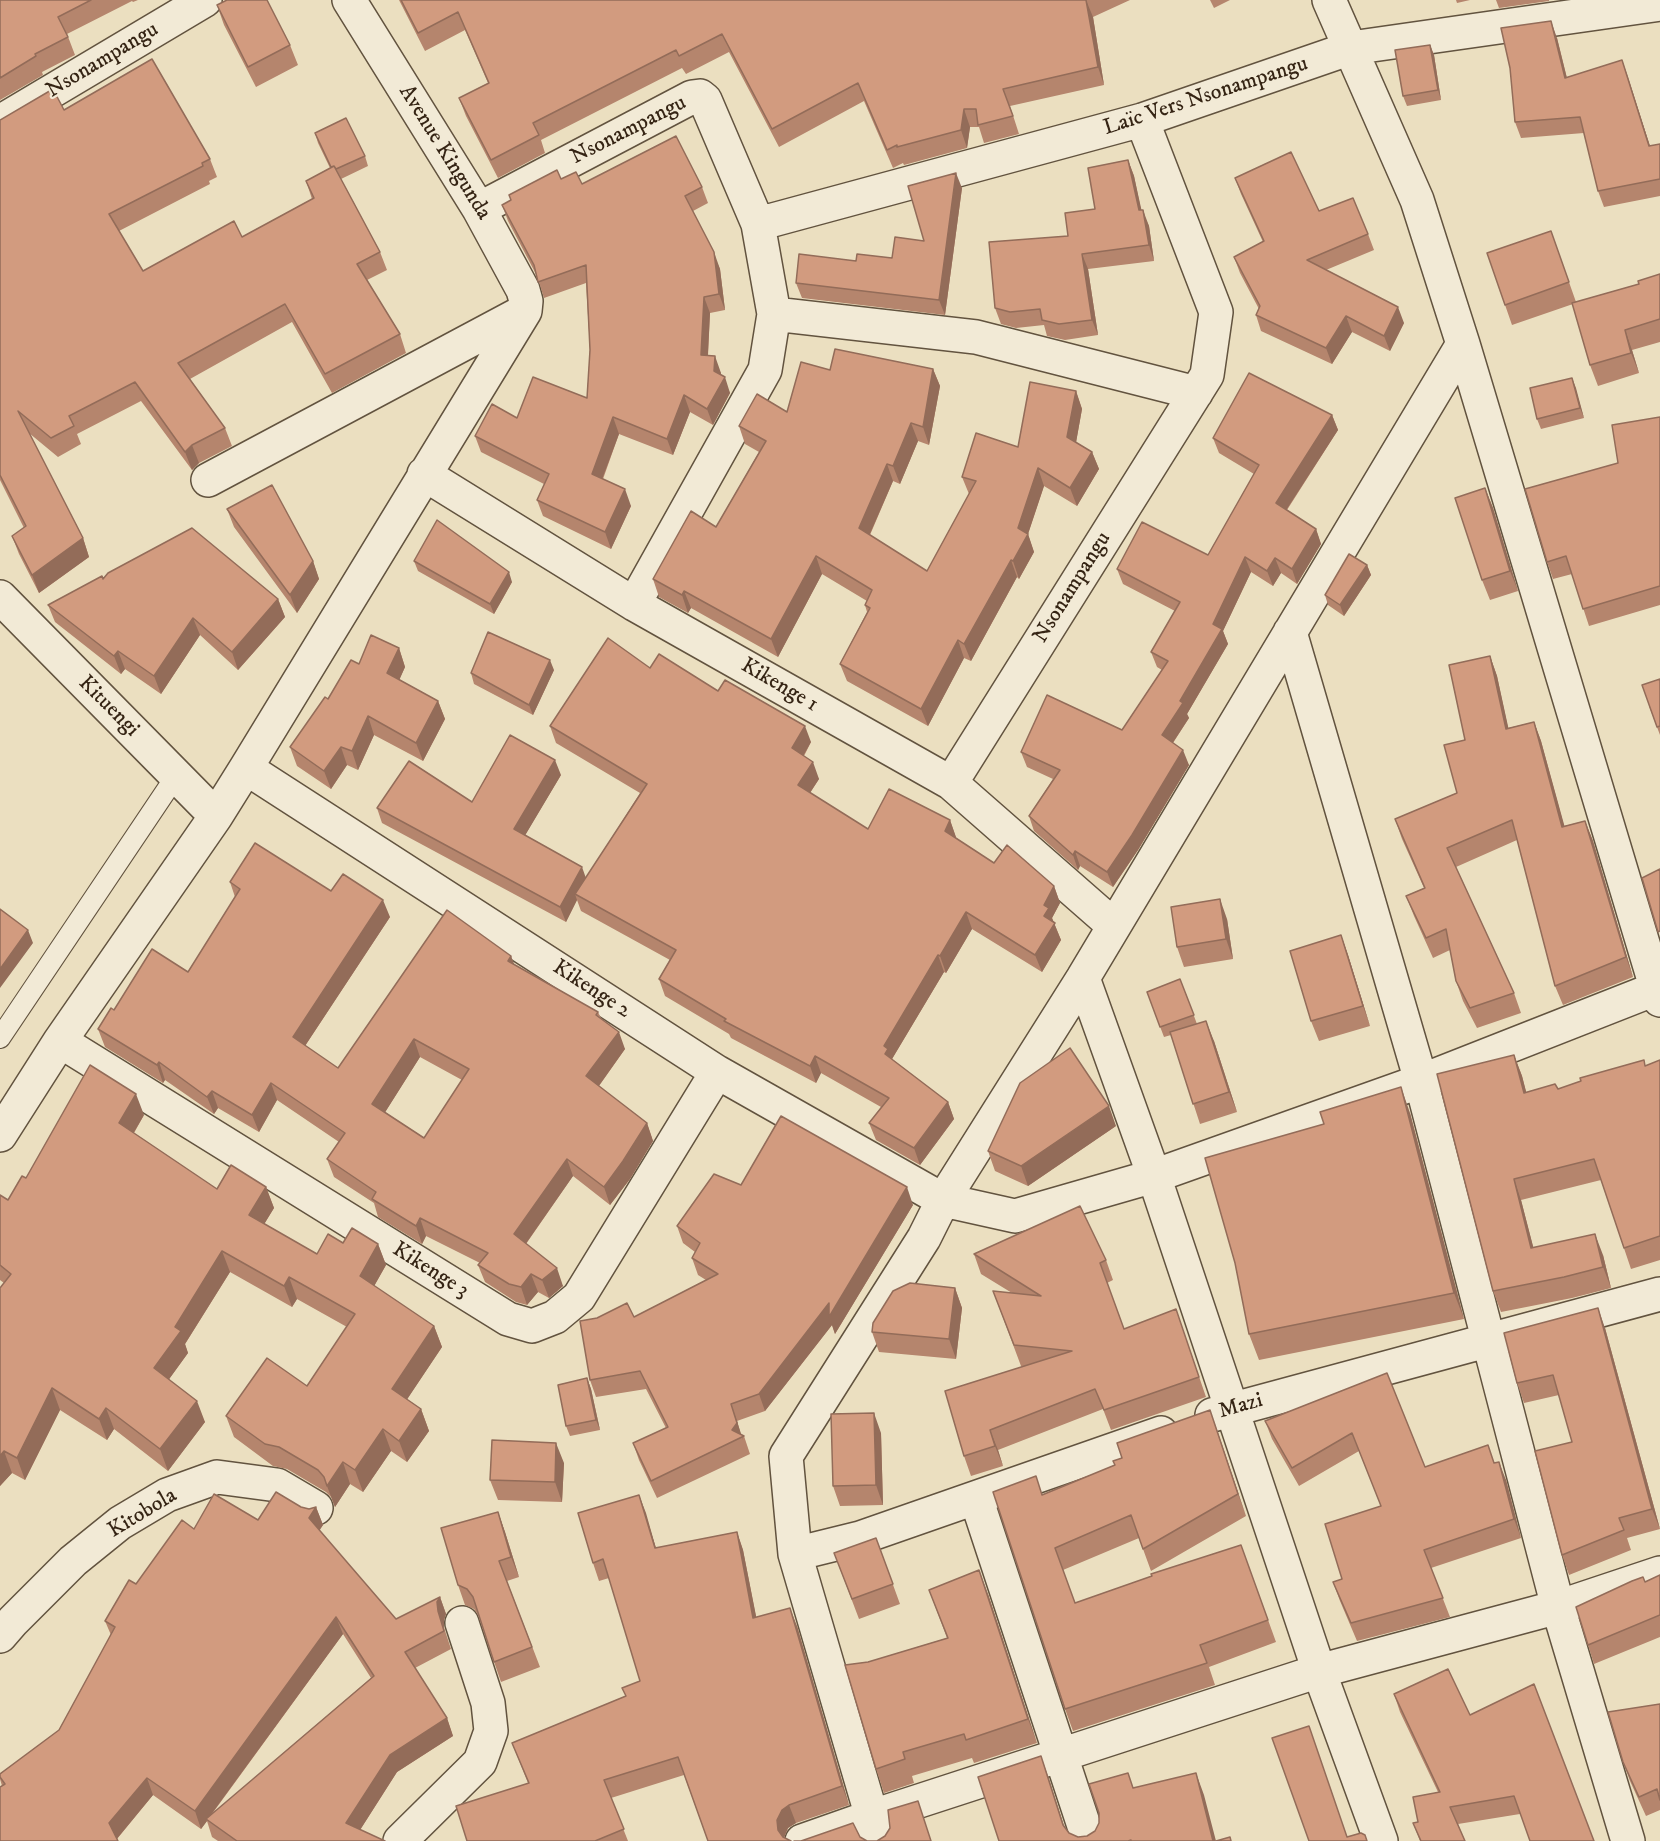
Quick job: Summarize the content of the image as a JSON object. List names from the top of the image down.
{
  "streets": {
    "street": [
      "Nsonampangu",
      "Laïc Vers Nsonampangu",
      "Avenue Kingunda",
      "Kikenge 1",
      "Kituengi",
      "Kikenge 2",
      "Kikenge 3",
      "Mazi",
      "Kitobola"
    ]
  },
  "crossings": [
    ["Nsonampangu", "Laïc Vers Nsonampangu"],
    ["Nsonampangu", "Avenue Kingunda"],
    ["Nsonampangu", "Kikenge 1"],
    ["Kikenge 2", "Kikenge 3"]
  ]
}
